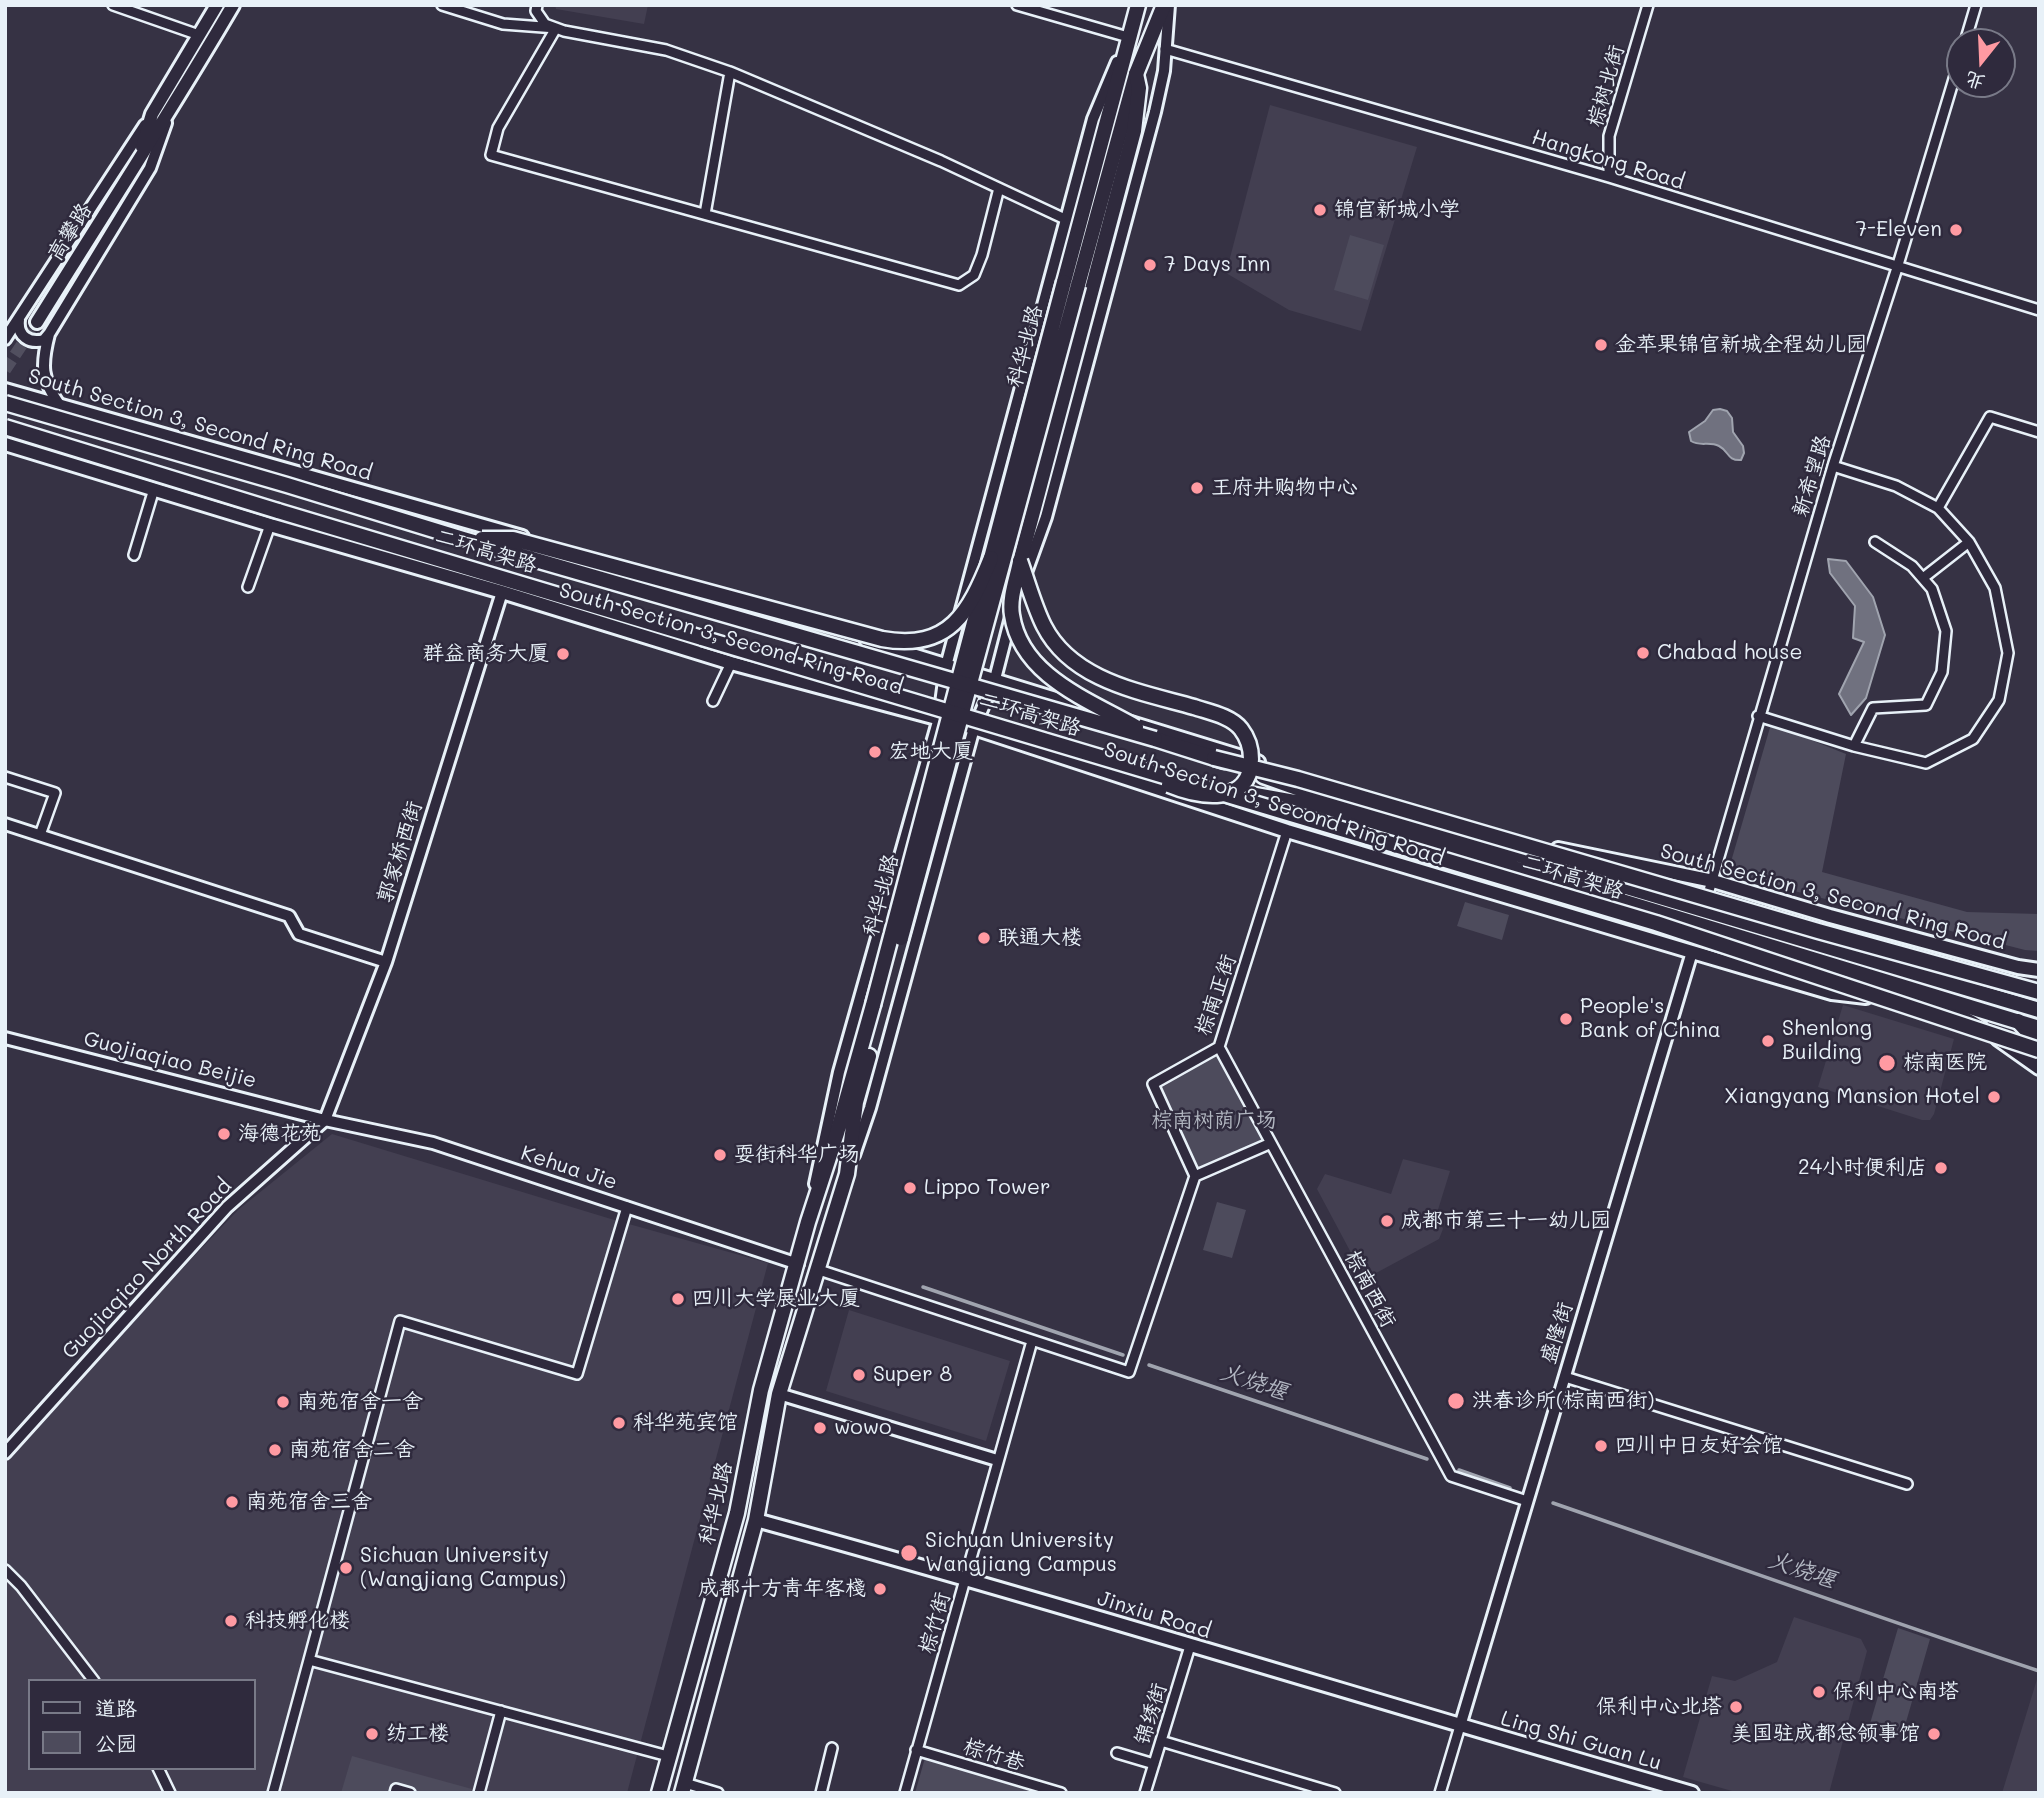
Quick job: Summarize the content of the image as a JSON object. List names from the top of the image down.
{
  "streets": {
    "main road": [
      "高攀路",
      "科华北路",
      "South Section 3, Second Ring Road",
      "二环高架路",
      "Jinxiu Road",
      "Ling Shi Guan Lu"
    ],
    "street": [
      "棕树北街",
      "Hangkong Road",
      "新希望路",
      "郭家桥西街",
      "棕南正街",
      "Guojiaqiao Beijie",
      "Kehua Jie",
      "Guojiaqiao North Road",
      "棕南西街",
      "盛隆街",
      "棕竹街",
      "锦绣街",
      "棕竹巷"
    ]
  },
  "crossings": [
    ["棕树北街", "Hangkong Road"],
    ["Hangkong Road", "新希望路"],
    ["科华北路", "Kehua Jie"],
    ["科华北路", "Jinxiu Road"],
    ["South Section 3, Second Ring Road", "新希望路"],
    ["South Section 3, Second Ring Road", "郭家桥西街"],
    ["South Section 3, Second Ring Road", "棕南正街"],
    ["South Section 3, Second Ring Road", "盛隆街"],
    ["郭家桥西街", "Guojiaqiao Beijie"],
    ["郭家桥西街", "Kehua Jie"],
    ["郭家桥西街", "Guojiaqiao North Road"],
    ["棕南正街", "棕南西街"],
    ["Guojiaqiao Beijie", "Kehua Jie"],
    ["Guojiaqiao Beijie", "Guojiaqiao North Road"],
    ["Kehua Jie", "Guojiaqiao North Road"],
    ["棕南西街", "盛隆街"],
    ["盛隆街", "Jinxiu Road"],
    ["盛隆街", "Ling Shi Guan Lu"],
    ["Jinxiu Road", "棕竹街"],
    ["Jinxiu Road", "锦绣街"],
    ["Jinxiu Road", "Ling Shi Guan Lu"],
    ["棕竹街", "棕竹巷"]
  ],
  "water": ["火烧堰"],
  "parks": ["棕南树荫广场"],
  "places": [
    "锦官新城小学",
    "7-Eleven",
    "7 Days Inn",
    "金苹果锦官新城全程幼儿园",
    "王府井购物中心",
    "Chabad house",
    "群益商务大厦",
    "宏地大厦",
    "联通大楼",
    "People's Bank of China",
    "Shenlong Building",
    "棕南医院",
    "Xiangyang Mansion Hotel",
    "海德花苑",
    "耍街科华广场",
    "24小时便利店",
    "Lippo Tower",
    "成都市第三十一幼儿园",
    "四川大学展业大厦",
    "Super 8",
    "洪春诊所(棕南西街)",
    "南苑宿舍一舍",
    "科华苑宾馆",
    "wowo",
    "四川中日友好会馆",
    "南苑宿舍二舍",
    "南苑宿舍三舍",
    "Sichuan University Wangjiang Campus",
    "Sichuan University (Wangjiang Campus)",
    "成都十方青年客棧",
    "科技孵化楼",
    "保利中心南塔",
    "保利中心北塔",
    "纺工楼",
    "美国驻成都总领事馆"
  ],
  "legend": ["道路", "公园"],
  "north": "bottom"
}
